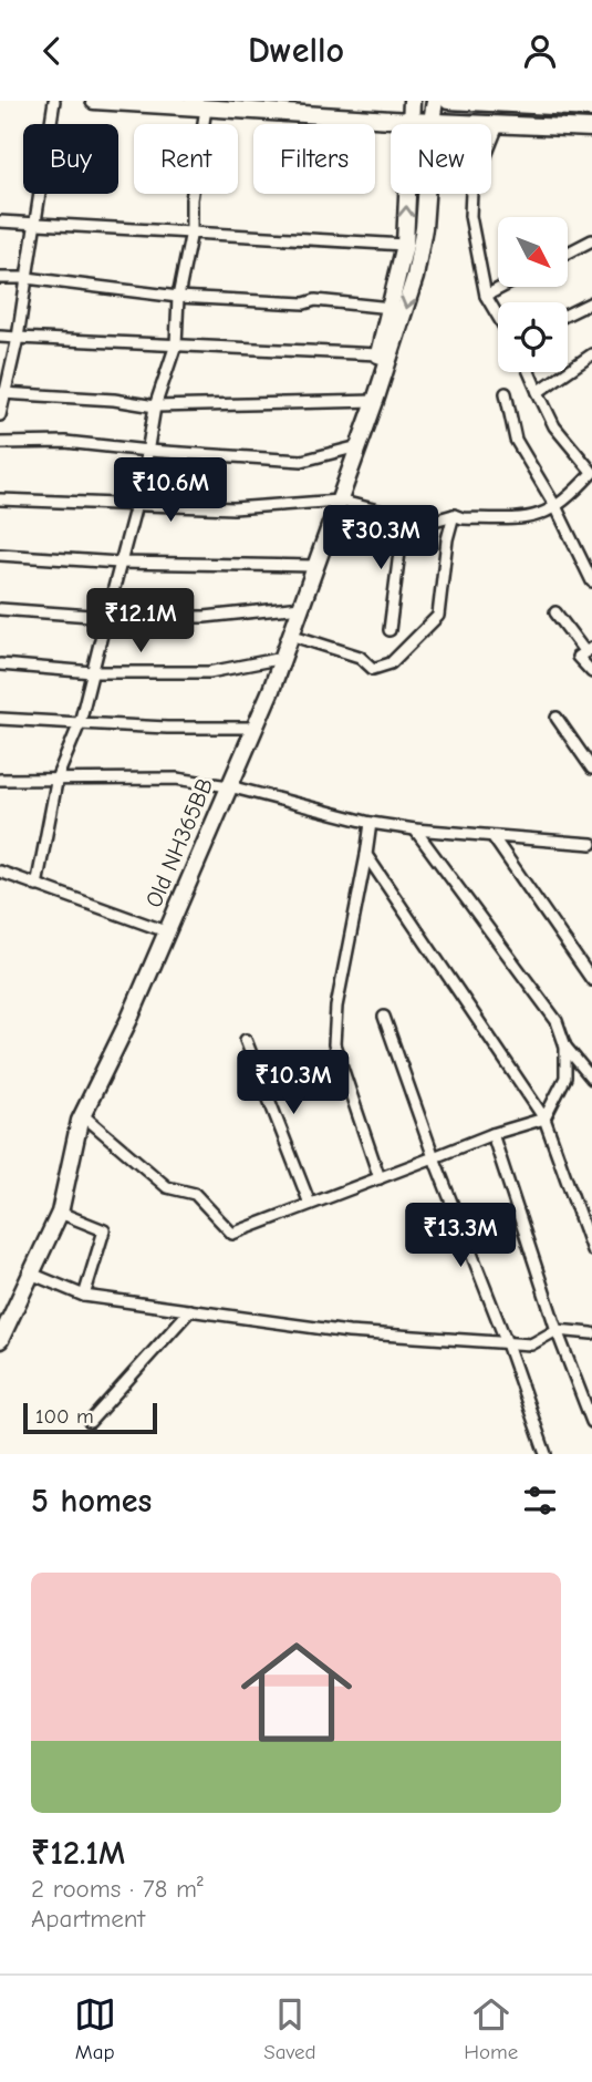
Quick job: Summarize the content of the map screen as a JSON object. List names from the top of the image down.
{
  "streets": {
    "main road": ["Old NH365BB"]
  },
  "scale_bar": "100 m",
  "north": "bottom right",
  "page": {
    "header": "Dwello",
    "chip": [
      "Buy",
      "Rent",
      "Filters",
      "New"
    ],
    "price": [
      "₹10.6M",
      "₹30.3M",
      "₹12.1M",
      "₹10.3M",
      "₹13.3M"
    ],
    "scale": "100 m",
    "heading": "5 homes",
    "list": [
      {
        "name": "₹12.1M",
        "note": "2 rooms · 78 m² · Apartment"
      }
    ],
    "tabs": ["Map", "Saved", "Home"]
  }
}
